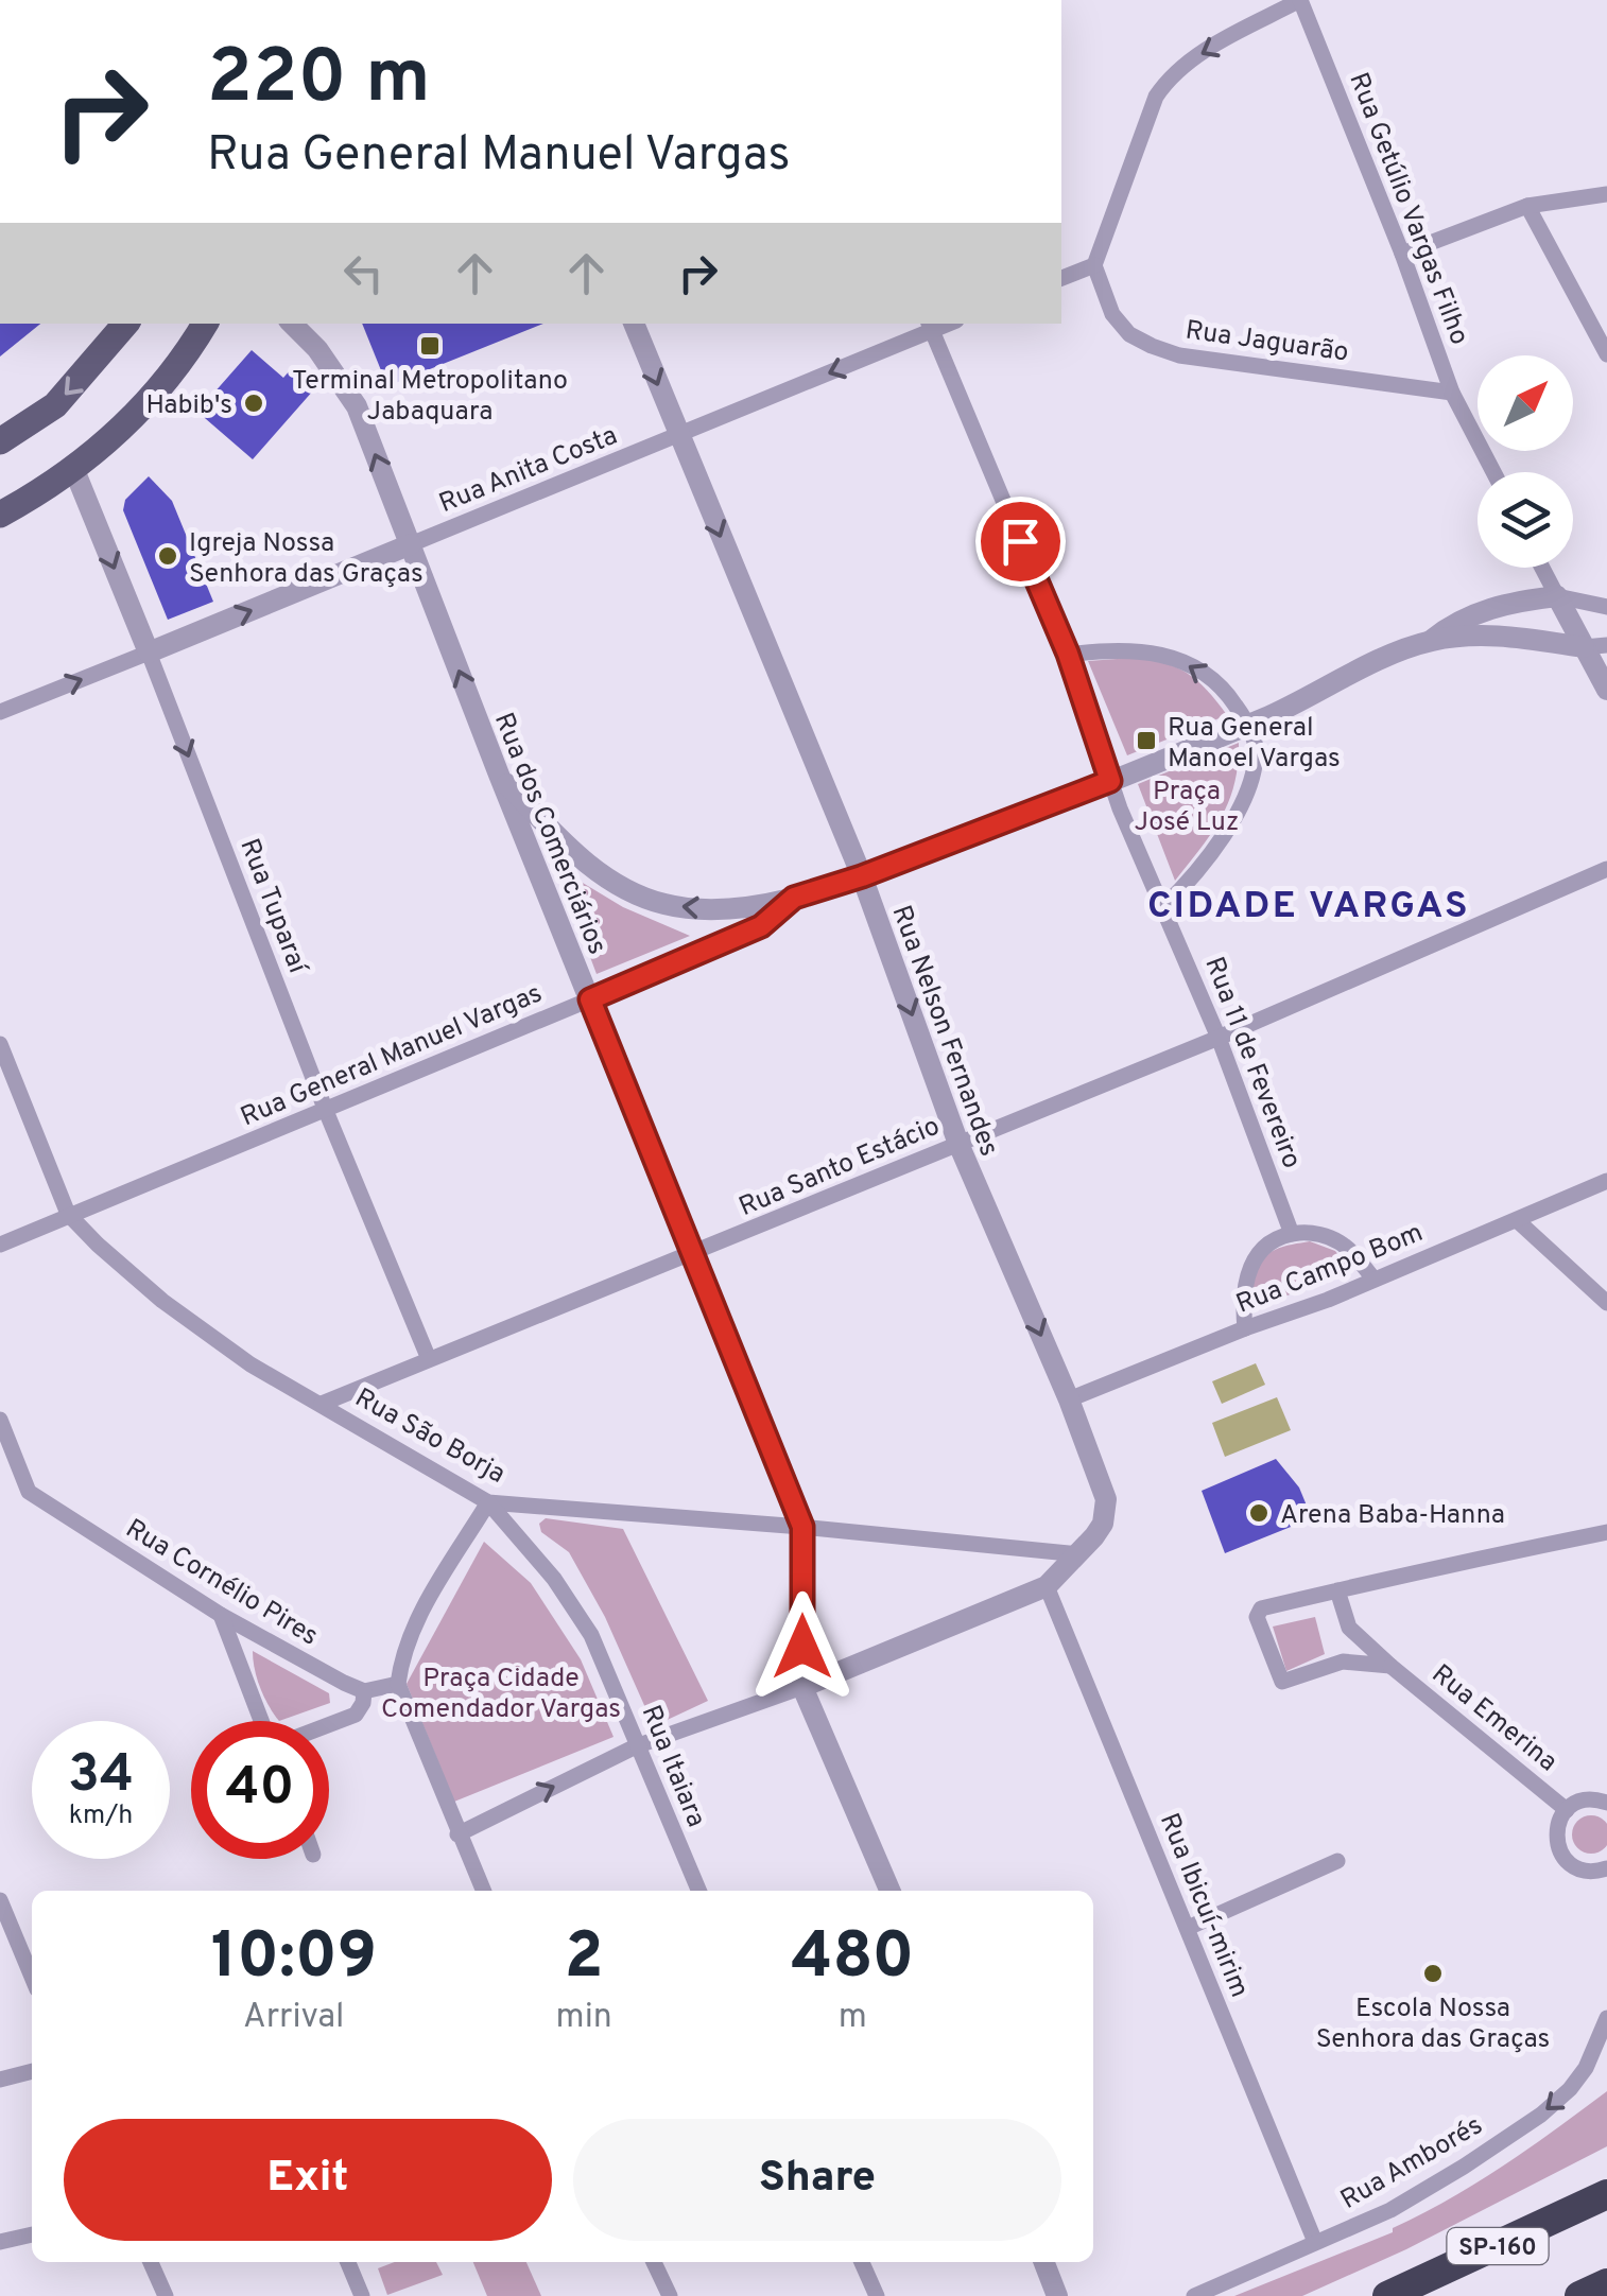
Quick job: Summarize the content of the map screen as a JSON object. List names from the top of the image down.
{
  "streets": {
    "highway": ["SP-160"],
    "street": [
      "Rua Getúlio Vargas Filho",
      "Rua Jaguarão",
      "Rua Anita Costa",
      "Rua dos Comerciários",
      "Rua Tuparaí",
      "Rua Nelson Fernandes",
      "Rua General Manuel Vargas",
      "Rua 11 de Fevereiro",
      "Rua Santo Estácio",
      "Rua Campo Bom",
      "Rua São Borja",
      "Rua Cornélio Pires",
      "Rua Emerina",
      "Rua Itaiara",
      "Rua Ibicuí-mirim",
      "Rua Amborés"
    ]
  },
  "crossings": [
    ["Rua Getúlio Vargas Filho", "Rua Jaguarão"],
    ["Rua Anita Costa", "Rua dos Comerciários"],
    ["Rua Anita Costa", "Rua Tuparaí"],
    ["Rua Anita Costa", "Rua Nelson Fernandes"],
    ["Rua Anita Costa", "Rua 11 de Fevereiro"],
    ["Rua dos Comerciários", "Rua General Manuel Vargas"],
    ["Rua dos Comerciários", "Rua Santo Estácio"],
    ["Rua dos Comerciários", "Rua São Borja"],
    ["Rua Tuparaí", "Rua General Manuel Vargas"],
    ["Rua Tuparaí", "Rua Santo Estácio"],
    ["Rua Nelson Fernandes", "Rua Santo Estácio"],
    ["Rua Nelson Fernandes", "Rua Campo Bom"],
    ["Rua Nelson Fernandes", "Rua São Borja"],
    ["Rua Nelson Fernandes", "Rua Ibicuí-mirim"],
    ["Rua General Manuel Vargas", "Rua São Borja"],
    ["Rua 11 de Fevereiro", "Rua Santo Estácio"],
    ["Rua Santo Estácio", "Rua São Borja"],
    ["Rua São Borja", "Rua Itaiara"],
    ["Rua Ibicuí-mirim", "Rua Amborés"]
  ],
  "one_way": ["Rua Tuparaí", "Rua Nelson Fernandes", "Rua Amborés"],
  "districts": ["CIDADE VARGAS"],
  "parks": ["Praça José Luz", "Praça Cidade Comendador Vargas"],
  "places": {
    "transit": ["Terminal Metropolitano Jabaquara", "Rua General Manoel Vargas"],
    "other": [
      "Habib's",
      "Igreja Nossa Senhora das Graças",
      "Arena Baba-Hanna",
      "Escola Nossa Senhora das Graças"
    ]
  },
  "north": "top right",
  "page": {
    "turn": ["220 m", "Rua General Manuel Vargas"],
    "speed": "34 km/h",
    "limit": "40",
    "eta": [
      "10:09",
      "Arrival",
      "2",
      "min",
      "480",
      "m"
    ],
    "buttons": ["Exit", "Share"]
  }
}
